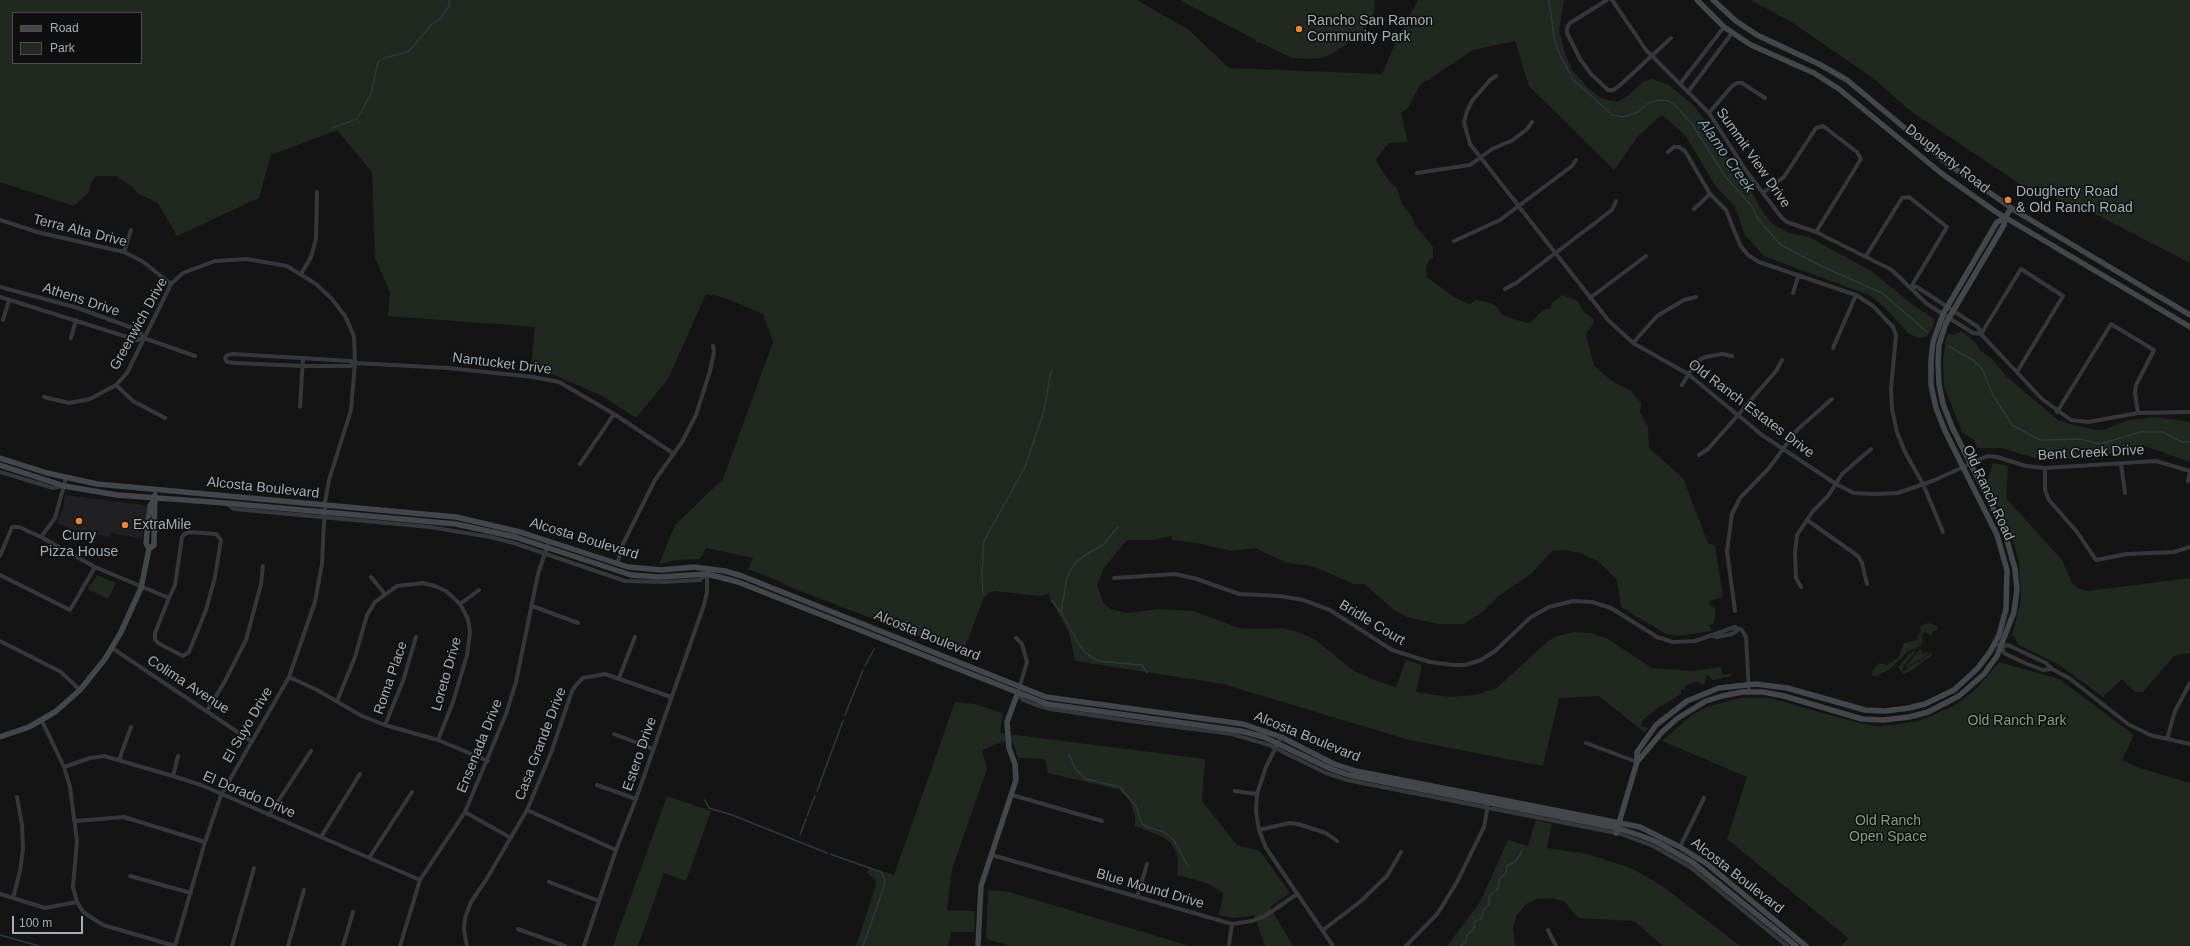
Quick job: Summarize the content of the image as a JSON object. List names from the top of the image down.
{
  "streets": {
    "main road": ["Dougherty Road", "Alcosta Boulevard", "Old Ranch Road"],
    "street": [
      "Summit View Drive",
      "Terra Alta Drive",
      "Athens Drive",
      "Greenwich Drive",
      "Nantucket Drive",
      "Old Ranch Estates Drive",
      "Bent Creek Drive",
      "Bridle Court",
      "Loreto Drive",
      "Roma Place",
      "Colima Avenue",
      "El Suyo Drive",
      "Casa Grande Drive",
      "Ensenada Drive",
      "Estero Drive",
      "El Dorado Drive",
      "Blue Mound Drive"
    ]
  },
  "crossings": [
    ["Summit View Drive", "Old Ranch Road"],
    ["Dougherty Road", "Old Ranch Road"],
    ["Terra Alta Drive", "Greenwich Drive"],
    ["Athens Drive", "Greenwich Drive"],
    ["Greenwich Drive", "Nantucket Drive"],
    ["Greenwich Drive", "Alcosta Boulevard"],
    ["Greenwich Drive", "El Suyo Drive"],
    ["Old Ranch Estates Drive", "Bent Creek Drive"],
    ["Old Ranch Estates Drive", "Old Ranch Road"],
    ["Bent Creek Drive", "Old Ranch Road"],
    ["Alcosta Boulevard", "Old Ranch Road"],
    ["Alcosta Boulevard", "El Suyo Drive"],
    ["Alcosta Boulevard", "Ensenada Drive"],
    ["Alcosta Boulevard", "Estero Drive"],
    ["Old Ranch Road", "Bridle Court"],
    ["Colima Avenue", "El Suyo Drive"],
    ["El Suyo Drive", "El Dorado Drive"],
    ["Casa Grande Drive", "Estero Drive"],
    ["Ensenada Drive", "El Dorado Drive"]
  ],
  "water": ["Alamo Creek"],
  "parks": ["Old Ranch Park", "Old Ranch Open Space"],
  "places": [
    "Rancho San Ramon Community Park",
    "Dougherty Road & Old Ranch Road",
    "Curry Pizza House",
    "ExtraMile"
  ],
  "legend": ["Road", "Park"],
  "scale_bar": "100 m"
}
